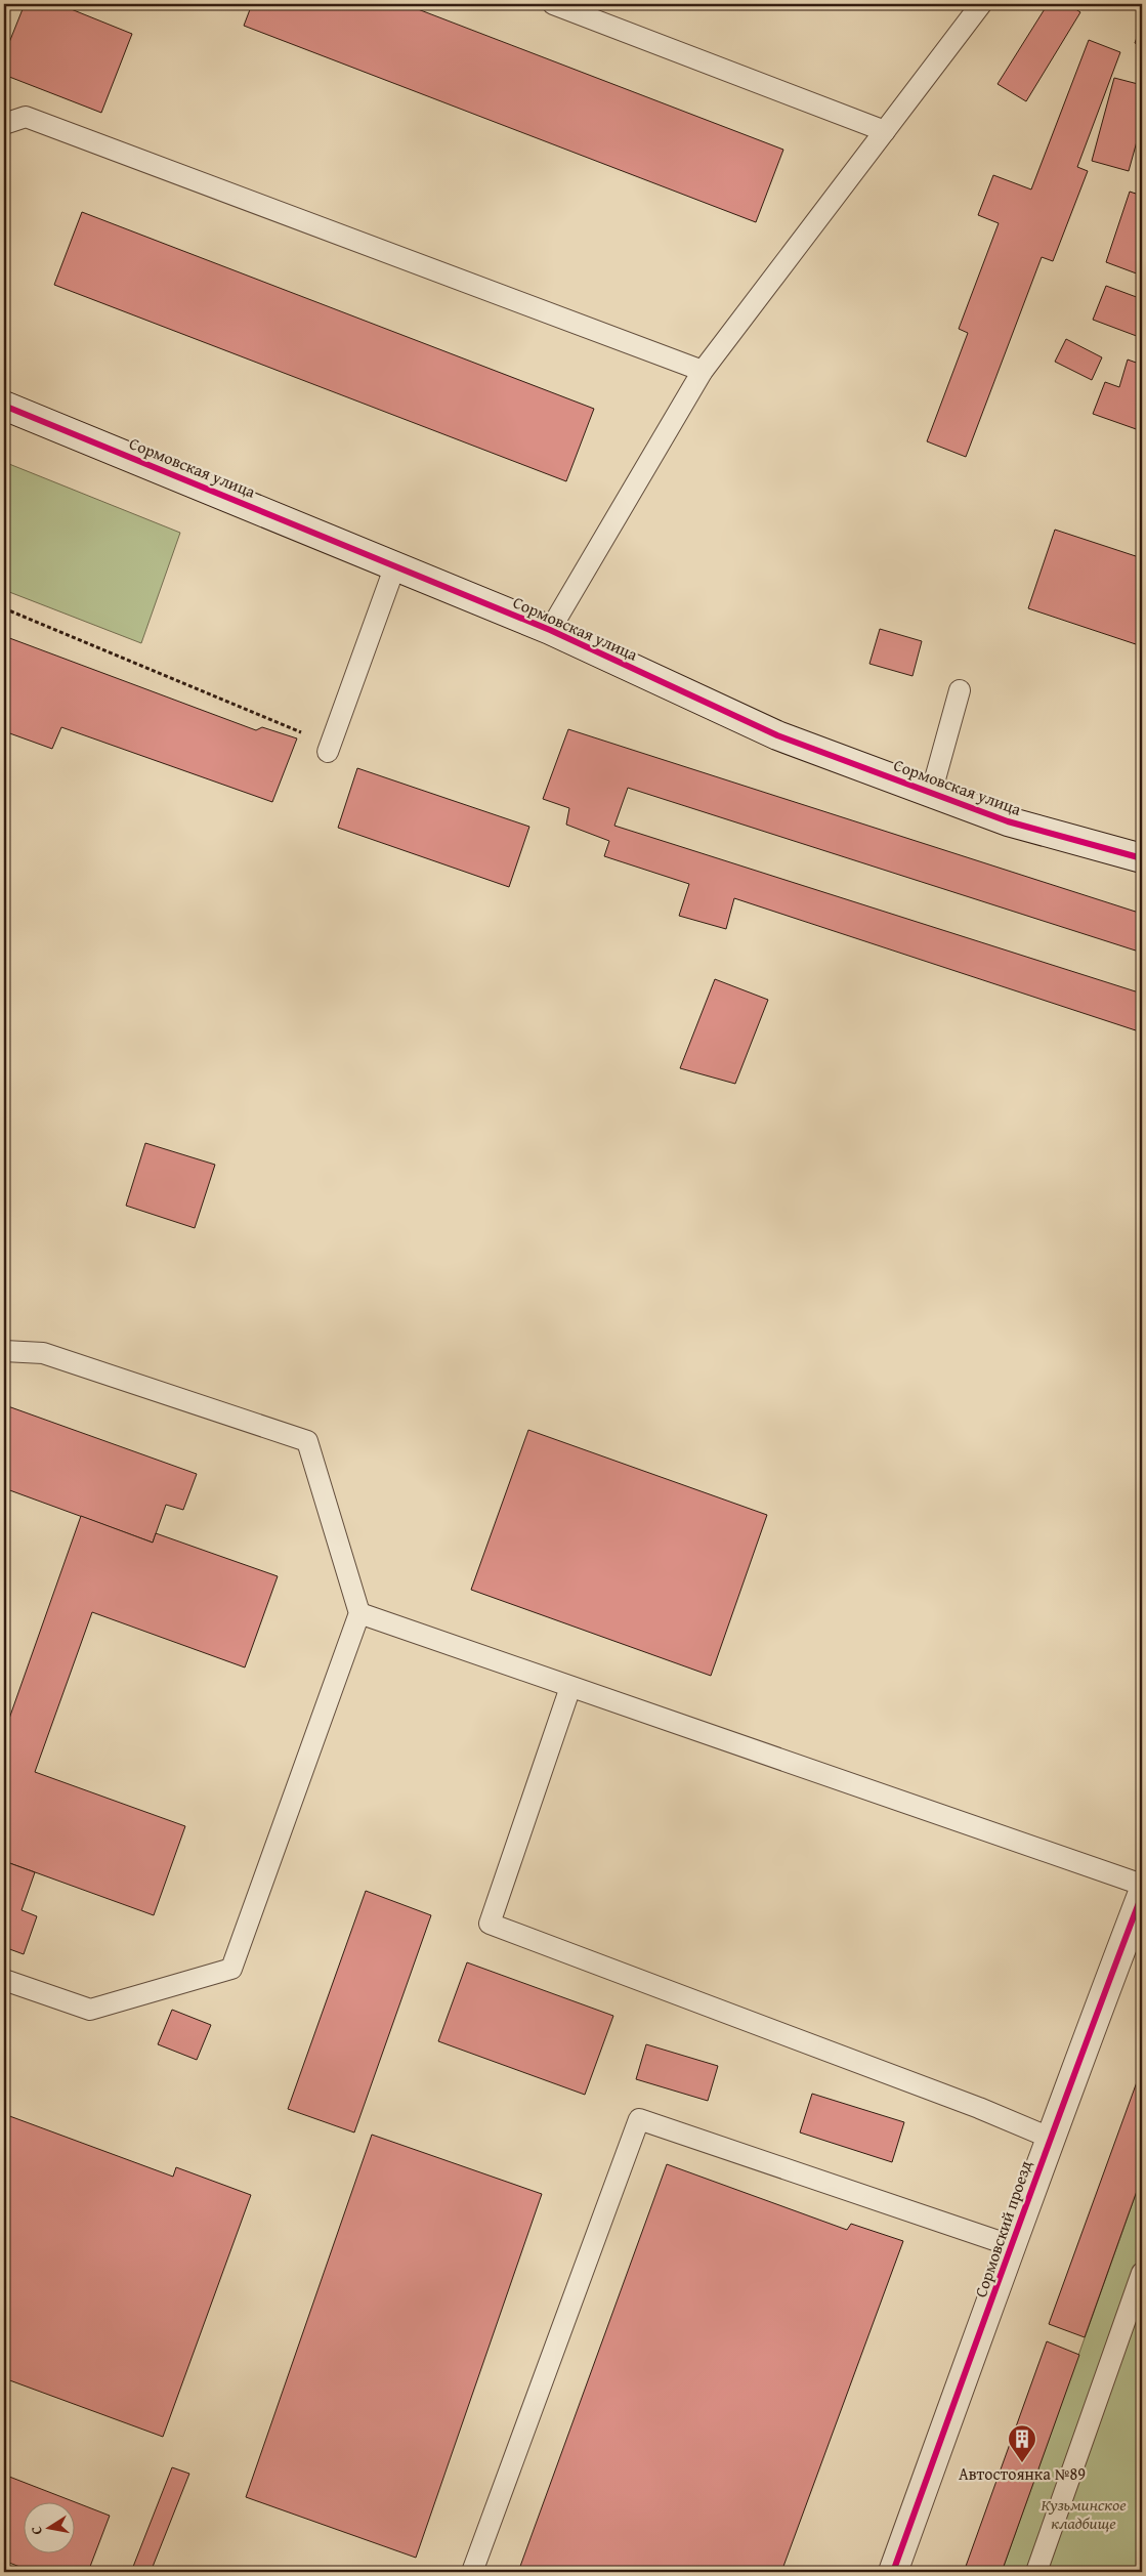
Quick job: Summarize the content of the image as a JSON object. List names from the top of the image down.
{
  "streets": {
    "street": ["Сормовская улица", "Сормовский проезд"]
  },
  "parks": ["Кузьминское кладбище"],
  "places": {
    "building": ["Автостоянка №89"]
  },
  "north": "left"
}
